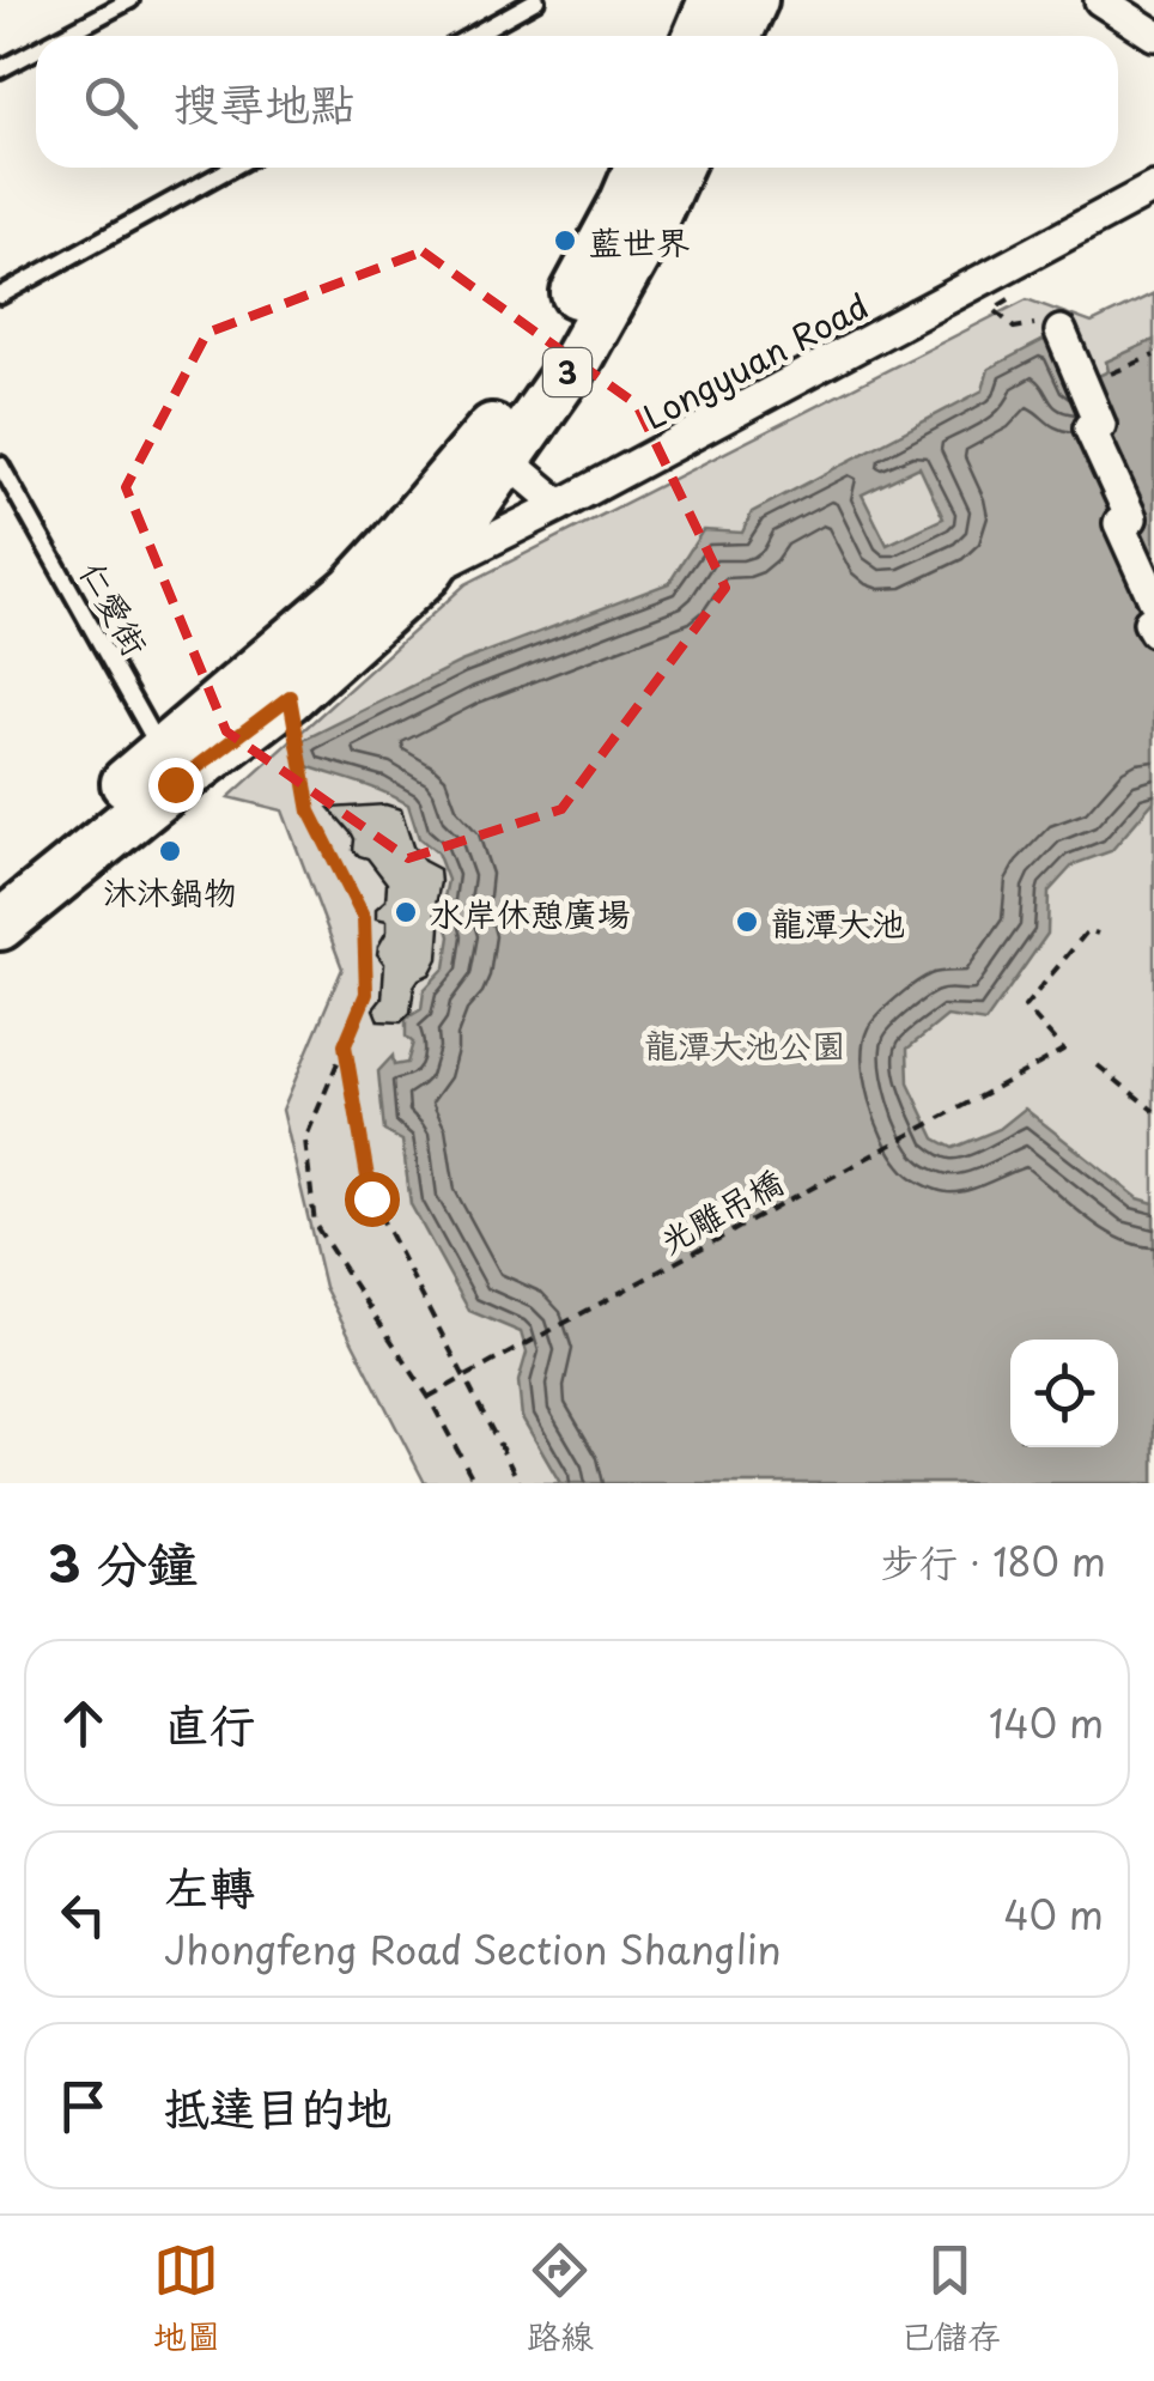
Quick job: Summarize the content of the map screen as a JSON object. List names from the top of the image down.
{
  "streets": {
    "main road": ["3"],
    "street": ["Longyuan Road"],
    "lane": ["仁愛街"],
    "path": ["光雕吊橋"]
  },
  "crossings": [
    ["Longyuan Road", "3"],
    ["3", "仁愛街"]
  ],
  "parks": ["龍潭大池公園"],
  "places": [
    "藍世界",
    "沐沐鍋物",
    "水岸休憩廣場",
    "龍潭大池"
  ],
  "page": {
    "search": "搜尋地點",
    "heading": ["3 分鐘", "步行 · 180 m"],
    "list": [
      ["直行", "140 m"],
      ["左轉", "Jhongfeng Road Section Shanglin", "40 m"],
      "抵達目的地"
    ],
    "nav": ["地圖", "路線", "已儲存"]
  }
}
